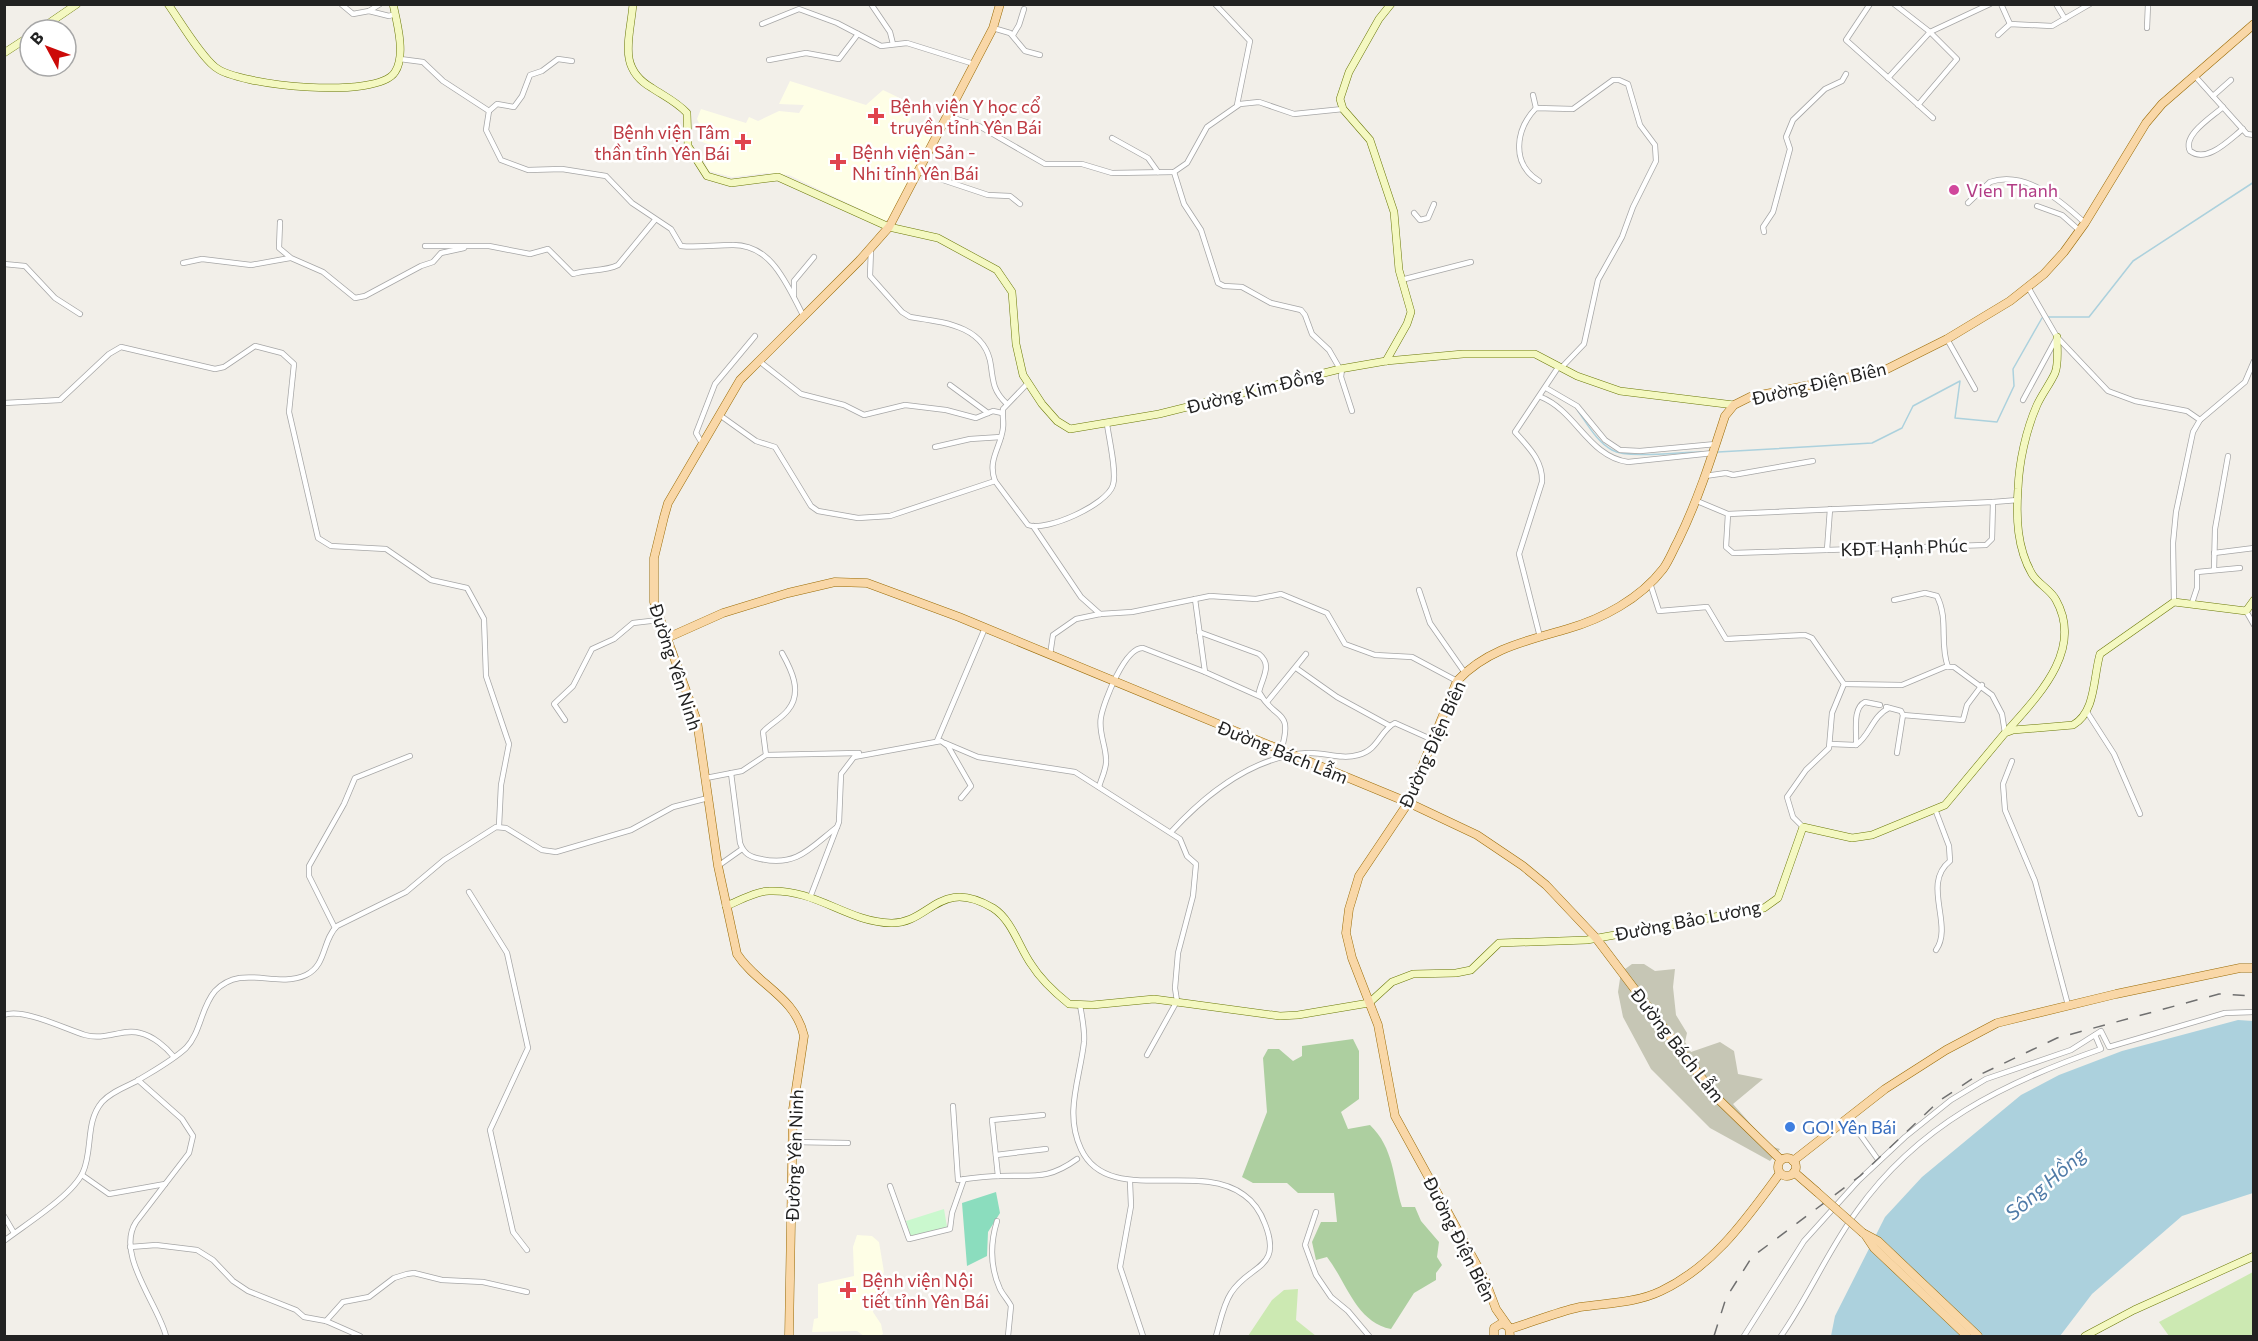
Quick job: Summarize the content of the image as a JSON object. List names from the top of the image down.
{
  "streets": {
    "main road": ["Đường Điện Biên", "Đường Yên Ninh", "Đường Bách Lẫm"],
    "street": ["Đường Kim Đồng", "KĐT Hạnh Phúc", "Đường Bảo Lương"]
  },
  "crossings": [
    ["Đường Điện Biên", "Đường Kim Đồng"],
    ["Đường Điện Biên", "Đường Bách Lẫm"],
    ["Đường Điện Biên", "Đường Bảo Lương"],
    ["Đường Kim Đồng", "Đường Yên Ninh"],
    ["Đường Yên Ninh", "Đường Bách Lẫm"],
    ["Đường Bách Lẫm", "Đường Bảo Lương"]
  ],
  "water": ["Sông Hồng"],
  "places": {
    "health": [
      "Bệnh viện Y học cổ truyền tỉnh Yên Bái",
      "Bệnh viện Tâm thần tỉnh Yên Bái",
      "Bệnh viện Sản - Nhi tỉnh Yên Bái",
      "Bệnh viện Nội tiết tỉnh Yên Bái"
    ],
    "other": ["Vien Thanh", "GO! Yên Bái"]
  },
  "north": "top left"
}
